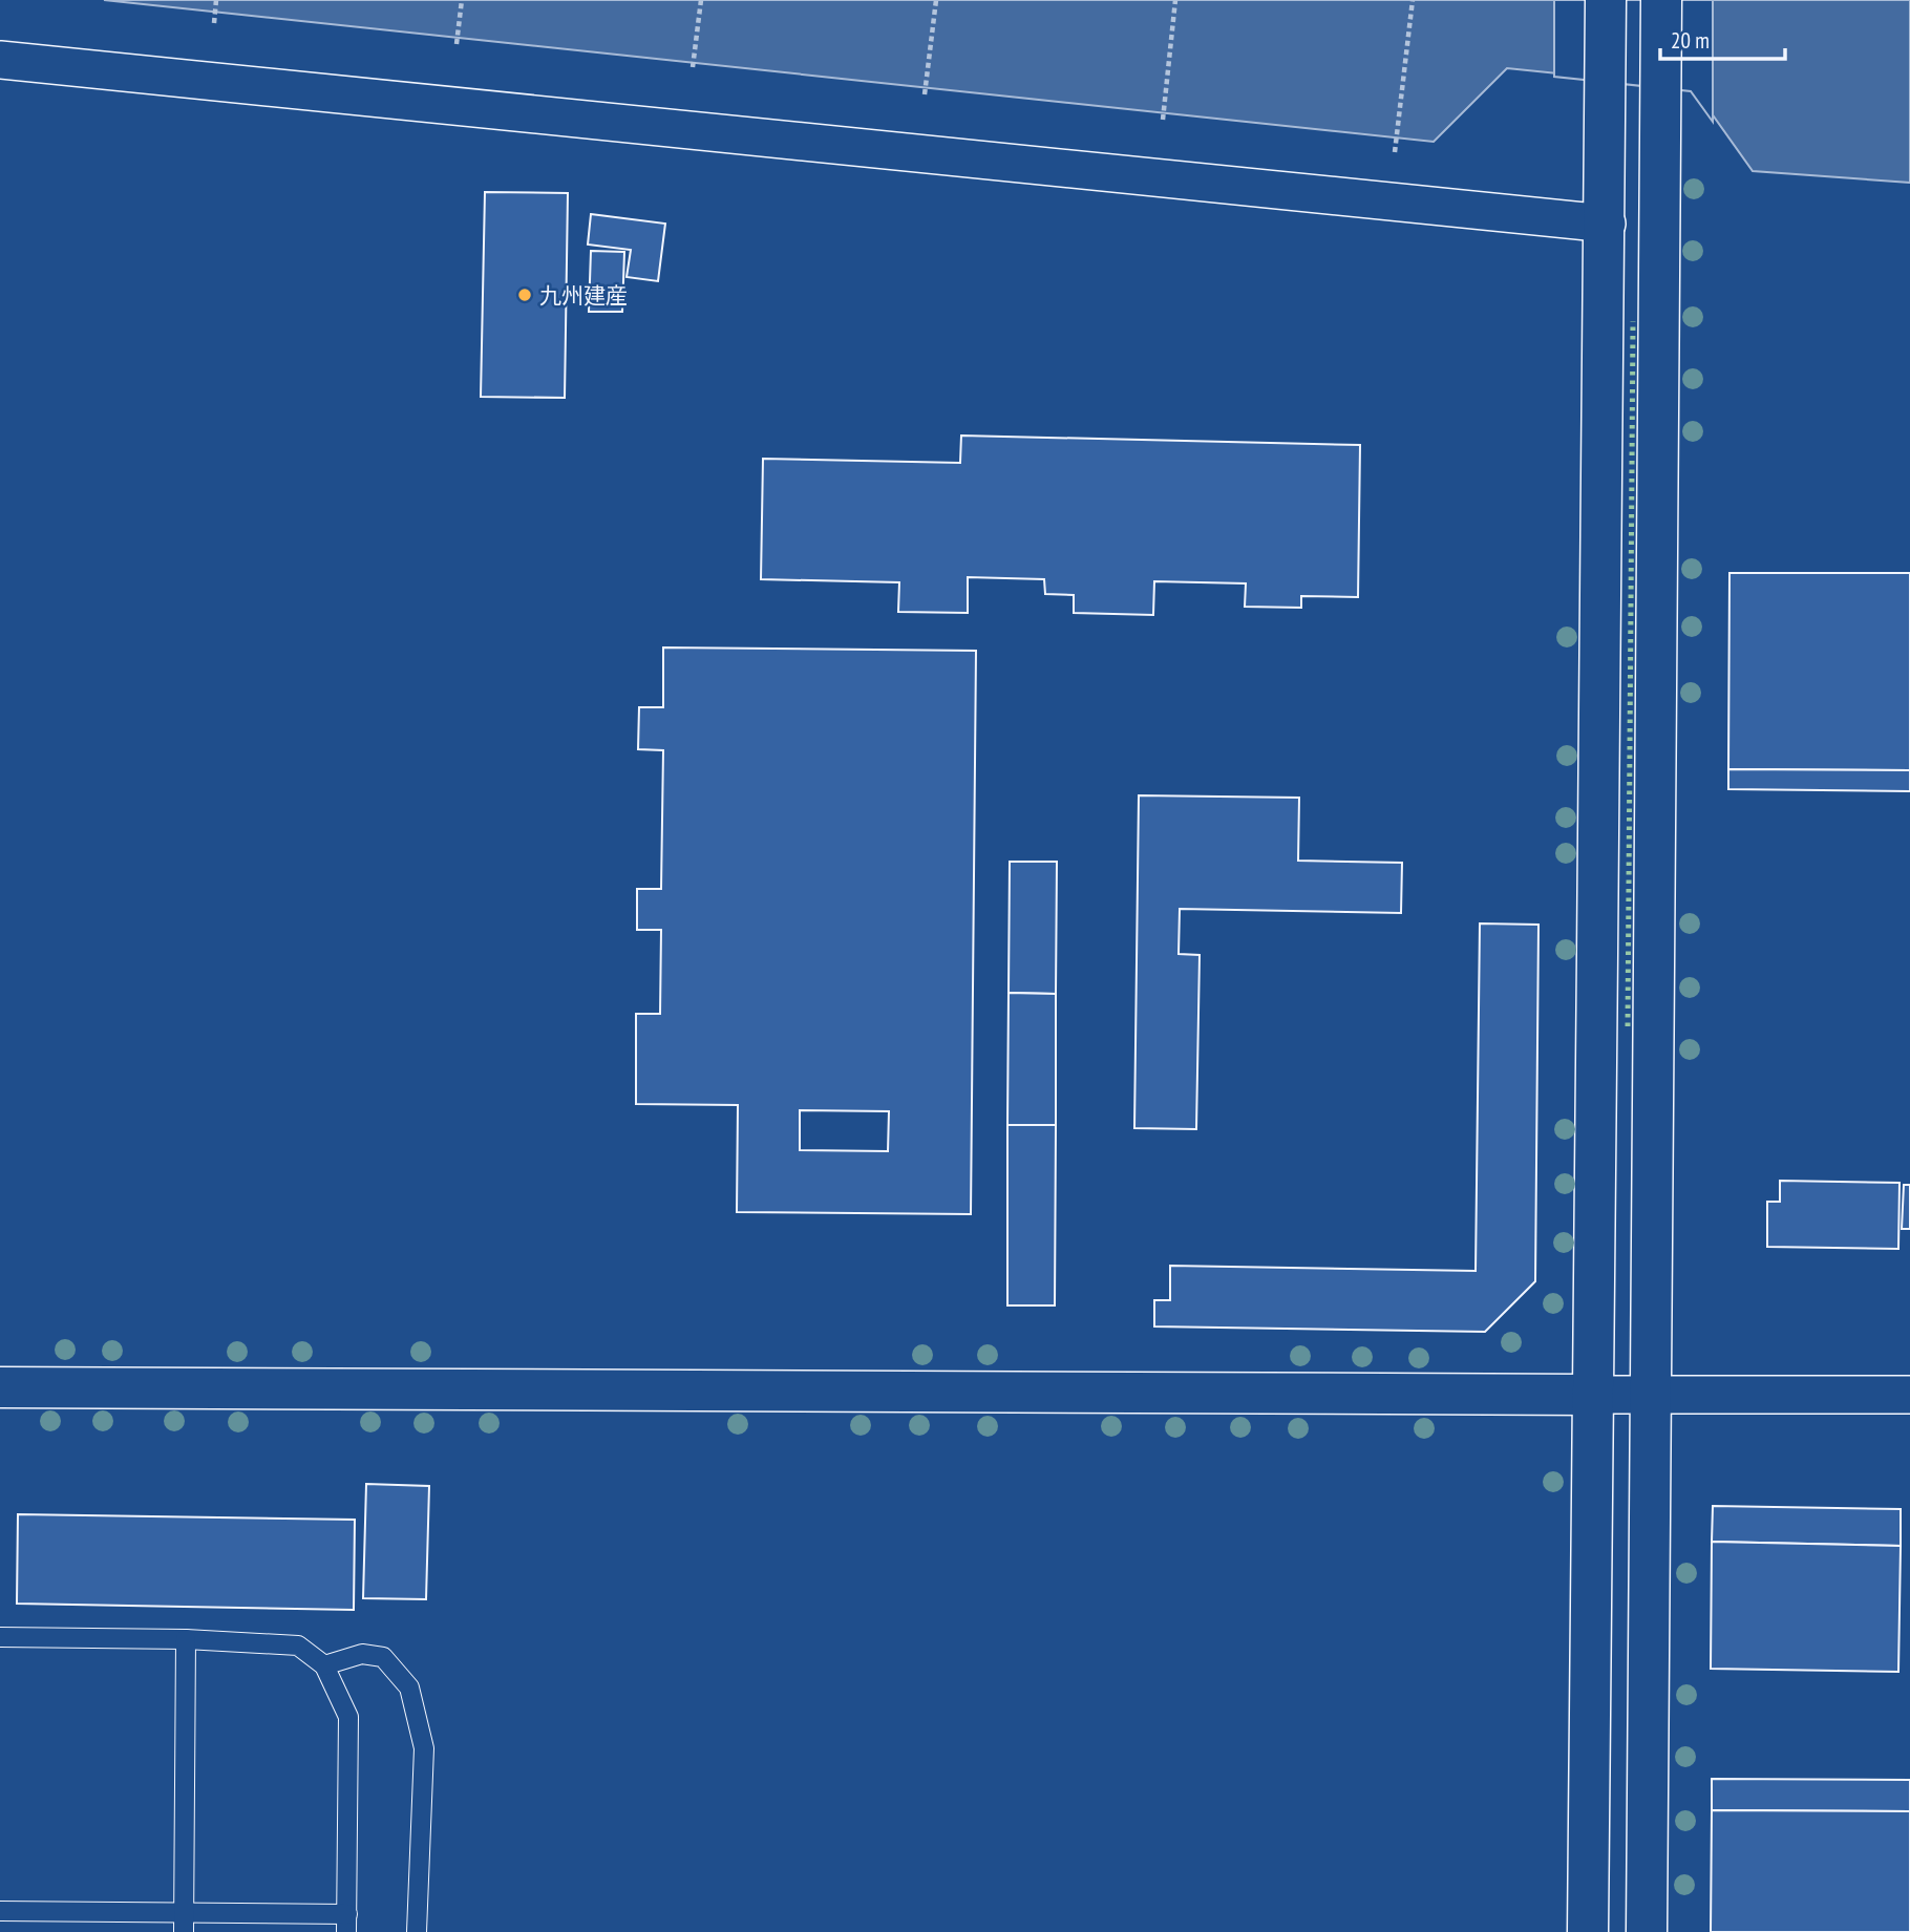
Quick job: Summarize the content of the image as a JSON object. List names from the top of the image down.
{
  "places": ["九州建産"],
  "scale_bar": "20 m"
}
